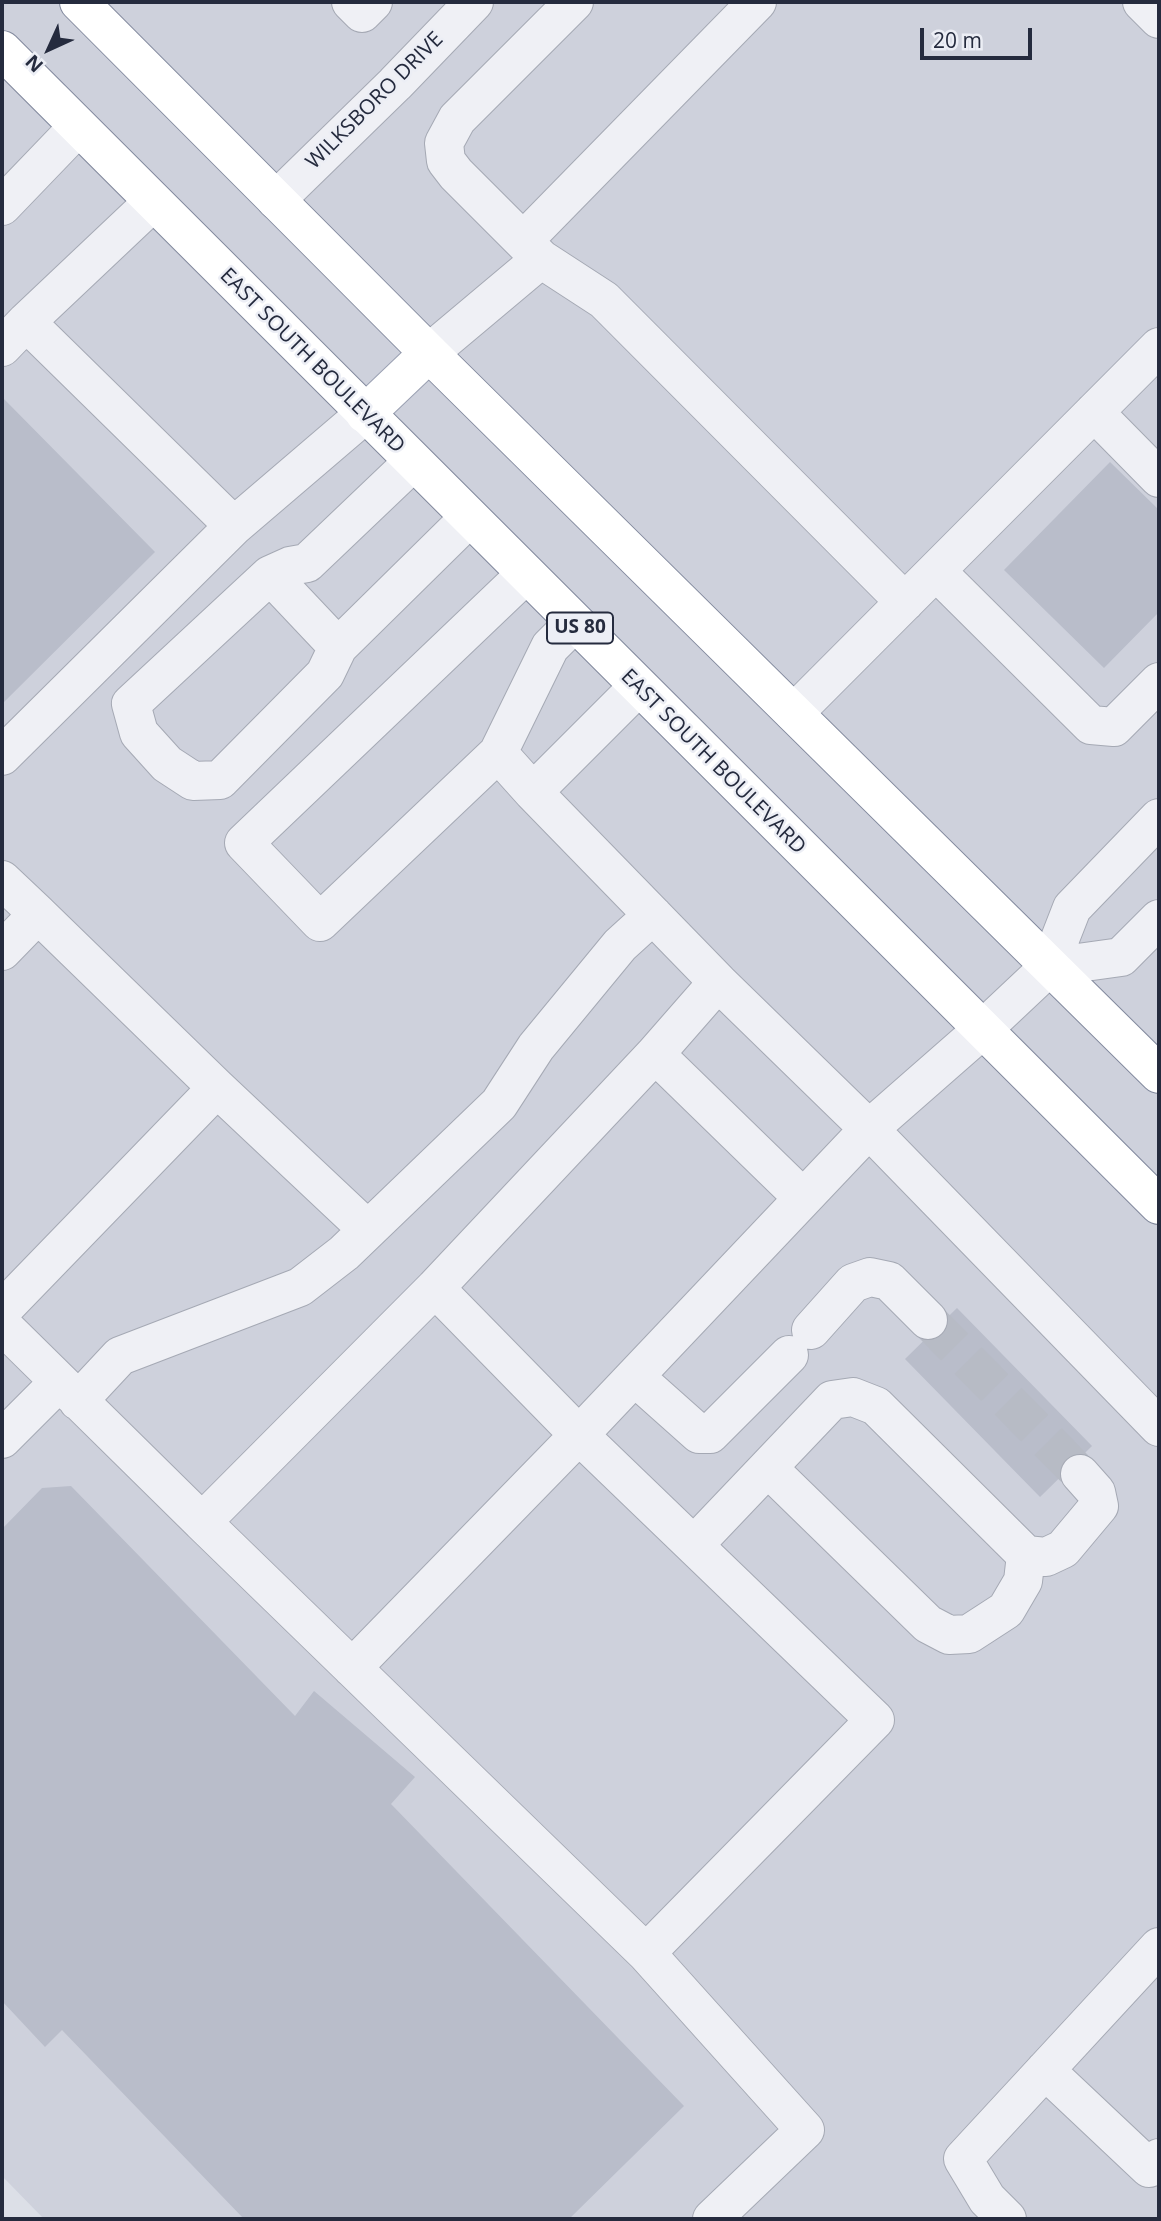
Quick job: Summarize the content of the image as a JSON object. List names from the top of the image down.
{
  "streets": {
    "main road": ["EAST SOUTH BOULEVARD", "US 80"],
    "street": ["WILKSBORO DRIVE"]
  },
  "scale_bar": "20 m",
  "north": "bottom left"
}
